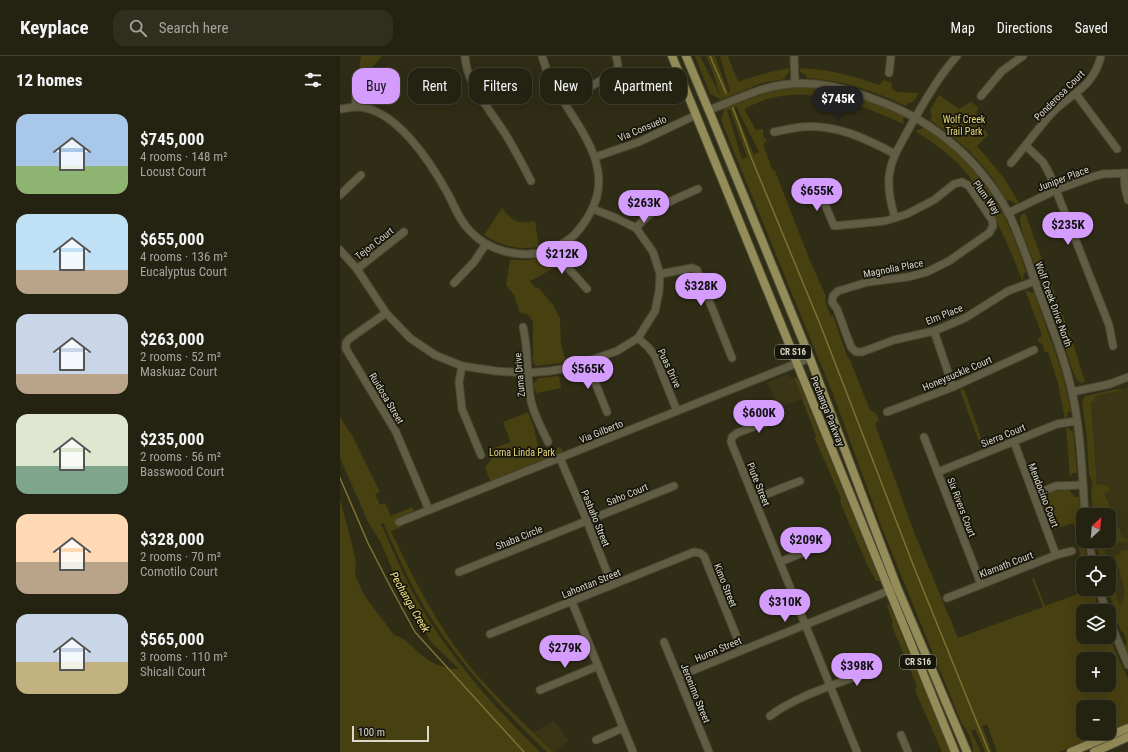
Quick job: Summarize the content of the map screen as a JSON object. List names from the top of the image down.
{
  "streets": {
    "main road": ["CR S16", "Pechanga Parkway"],
    "street": [
      "Ponderosa Court",
      "Via Consuelo",
      "Juniper Place",
      "Plum Way",
      "Tejon Court",
      "Magnolia Place",
      "Wolf Creek Drive North",
      "Elm Place",
      "Puas Drive",
      "Honeysuckle Court",
      "Zuma Drive",
      "Ruidosa Street",
      "Via Gilberto",
      "Sierra Court",
      "Piute Street",
      "Saho Court",
      "Mendocino Court",
      "Six Rivers Court",
      "Pashaho Street",
      "Shaba Circle",
      "Klamath Court",
      "Lahontan Street",
      "Kimo Street",
      "Huron Street",
      "Jeronimo Street"
    ]
  },
  "crossings": [
    ["Via Consuelo", "Pechanga Parkway"],
    ["Juniper Place", "Wolf Creek Drive North"],
    ["Plum Way", "Magnolia Place"],
    ["Magnolia Place", "Elm Place"],
    ["Wolf Creek Drive North", "Elm Place"],
    ["Wolf Creek Drive North", "Pechanga Parkway"],
    ["Wolf Creek Drive North", "Sierra Court"],
    ["Puas Drive", "Via Gilberto"],
    ["Ruidosa Street", "Via Gilberto"],
    ["Pechanga Parkway", "Via Gilberto"],
    ["Pechanga Parkway", "Huron Street"],
    ["Via Gilberto", "Pashaho Street"],
    ["Sierra Court", "Mendocino Court"],
    ["Sierra Court", "Six Rivers Court"],
    ["Piute Street", "Huron Street"],
    ["Saho Court", "Pashaho Street"],
    ["Saho Court", "Shaba Circle"],
    ["Mendocino Court", "Klamath Court"],
    ["Six Rivers Court", "Klamath Court"],
    ["Pashaho Street", "Shaba Circle"],
    ["Pashaho Street", "Lahontan Street"],
    ["Lahontan Street", "Kimo Street"],
    ["Kimo Street", "Huron Street"],
    ["Huron Street", "Jeronimo Street"]
  ],
  "water": ["Pechanga Creek"],
  "parks": ["Wolf Creek Trail Park", "Loma Linda Park"],
  "scale_bar": "100 m",
  "north": "top right",
  "page": {
    "header": "Keyplace",
    "search": "Search here",
    "nav": ["Map", "Directions", "Saved"],
    "heading": "12 homes",
    "chip": [
      "Buy",
      "Rent",
      "Filters",
      "New",
      "Apartment"
    ],
    "price": [
      "$745K",
      "$655K",
      "$263K",
      "$235K",
      "$212K",
      "$328K",
      "$565K",
      "$600K",
      "$209K",
      "$310K",
      "$279K",
      "$398K"
    ],
    "list": [
      {
        "name": "$745,000",
        "note": "4 rooms · 148 m² · Locust Court"
      },
      {
        "name": "$655,000",
        "note": "4 rooms · 136 m² · Eucalyptus Court"
      },
      {
        "name": "$263,000",
        "note": "2 rooms · 52 m² · Maskuaz Court"
      },
      {
        "name": "$235,000",
        "note": "2 rooms · 56 m² · Basswood Court"
      },
      {
        "name": "$328,000",
        "note": "2 rooms · 70 m² · Comotilo Court"
      },
      {
        "name": "$565,000",
        "note": "3 rooms · 110 m² · Shicali Court"
      }
    ],
    "map_buttons": ["+", "−"],
    "scale": "100 m"
  }
}
